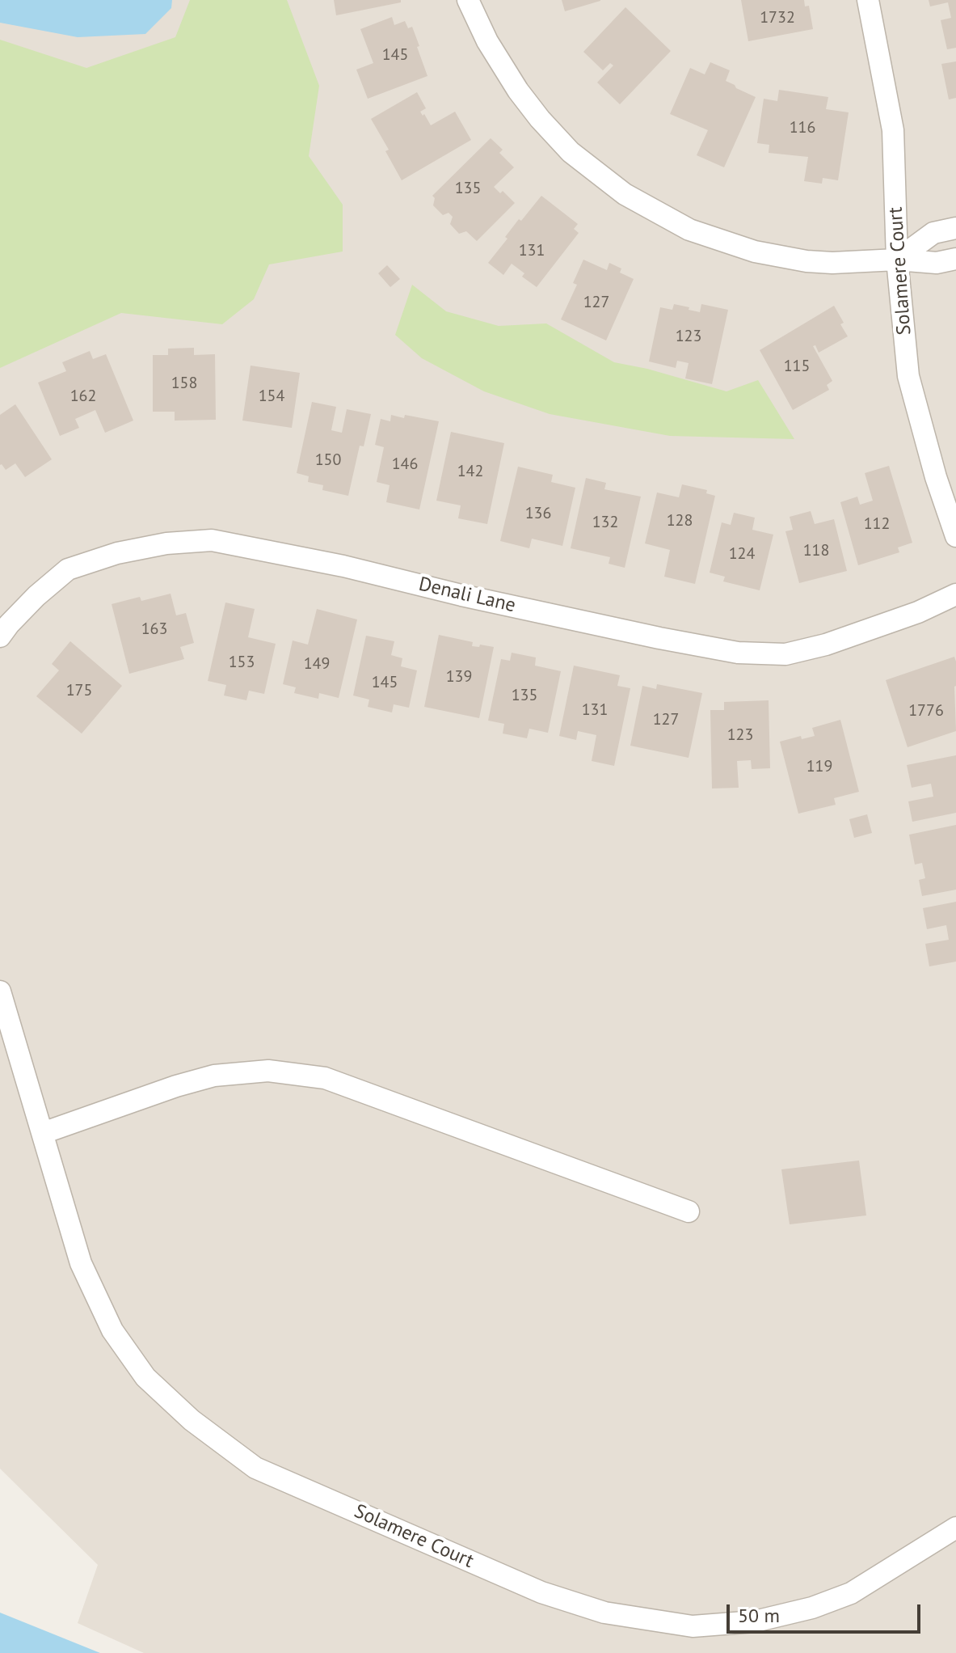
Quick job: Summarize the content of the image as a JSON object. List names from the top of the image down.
{
  "streets": {
    "street": ["Solamere Court", "Denali Lane"]
  },
  "house_numbers": [
    "1732",
    "145",
    "116",
    "135",
    "131",
    "127",
    "123",
    "115",
    "158",
    "162",
    "154",
    "150",
    "146",
    "142",
    "136",
    "128",
    "132",
    "112",
    "118",
    "124",
    "163",
    "153",
    "149",
    "139",
    "145",
    "175",
    "135",
    "131",
    "1776",
    "127",
    "123",
    "119"
  ],
  "scale_bar": "50 m"
}
